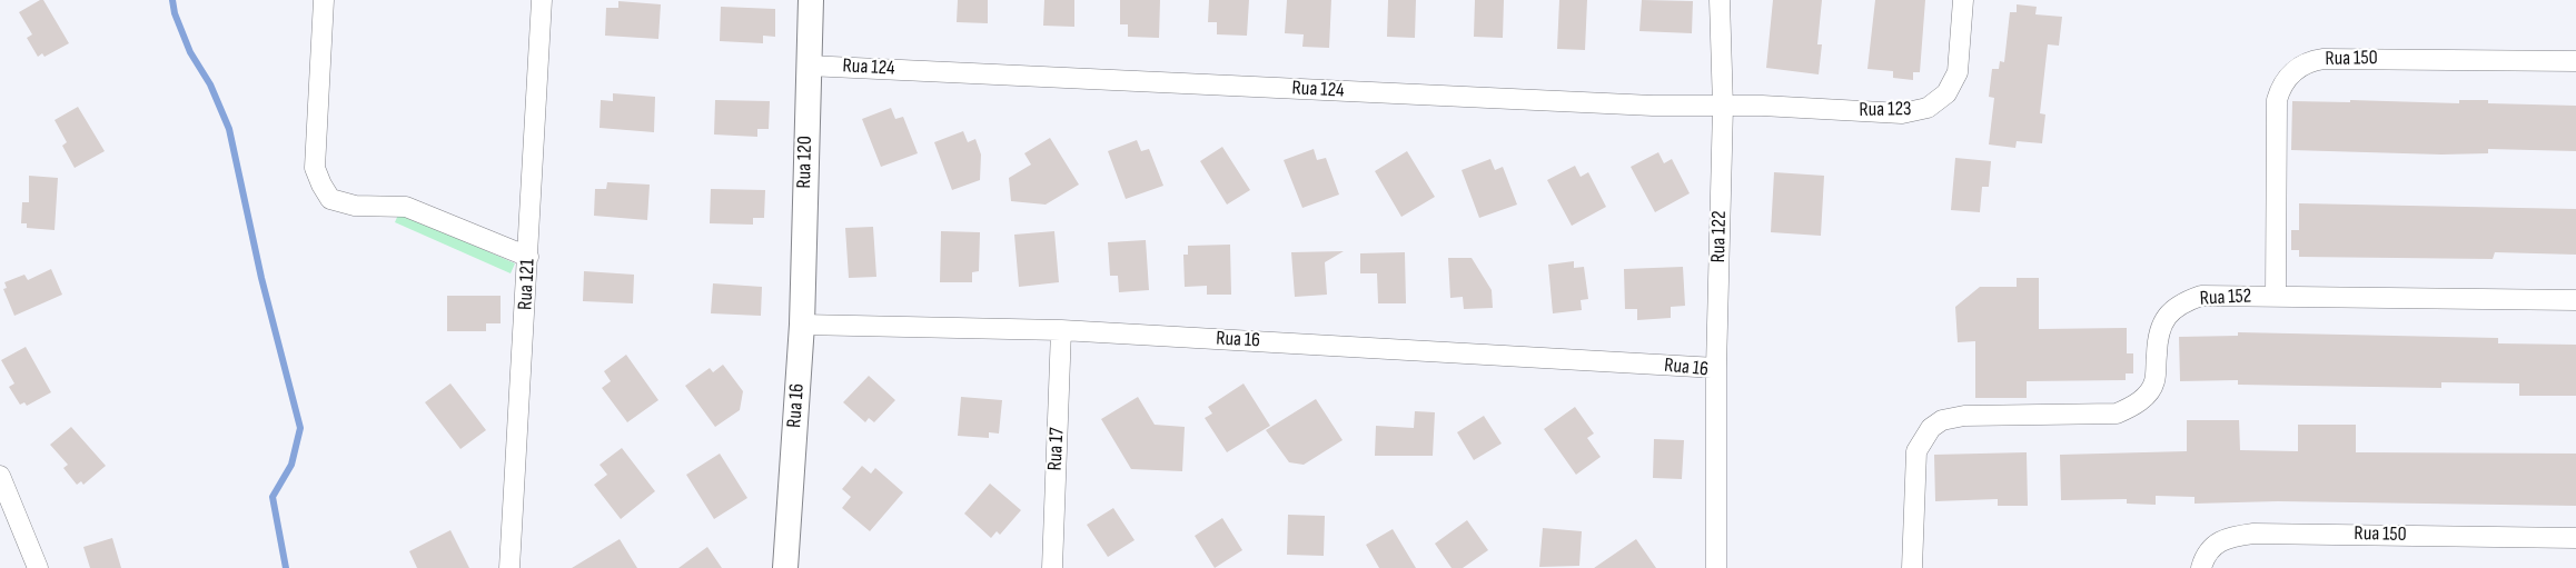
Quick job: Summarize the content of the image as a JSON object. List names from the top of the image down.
{
  "streets": {
    "street": [
      "Rua 150",
      "Rua 124",
      "Rua 123",
      "Rua 120",
      "Rua 122",
      "Rua 121",
      "Rua 152",
      "Rua 16",
      "Rua 17"
    ]
  },
  "crossings": [
    ["Rua 150", "Rua 152"],
    ["Rua 124", "Rua 123"],
    ["Rua 124", "Rua 120"],
    ["Rua 124", "Rua 122"],
    ["Rua 123", "Rua 122"],
    ["Rua 120", "Rua 16"],
    ["Rua 122", "Rua 16"],
    ["Rua 16", "Rua 17"]
  ]
}
